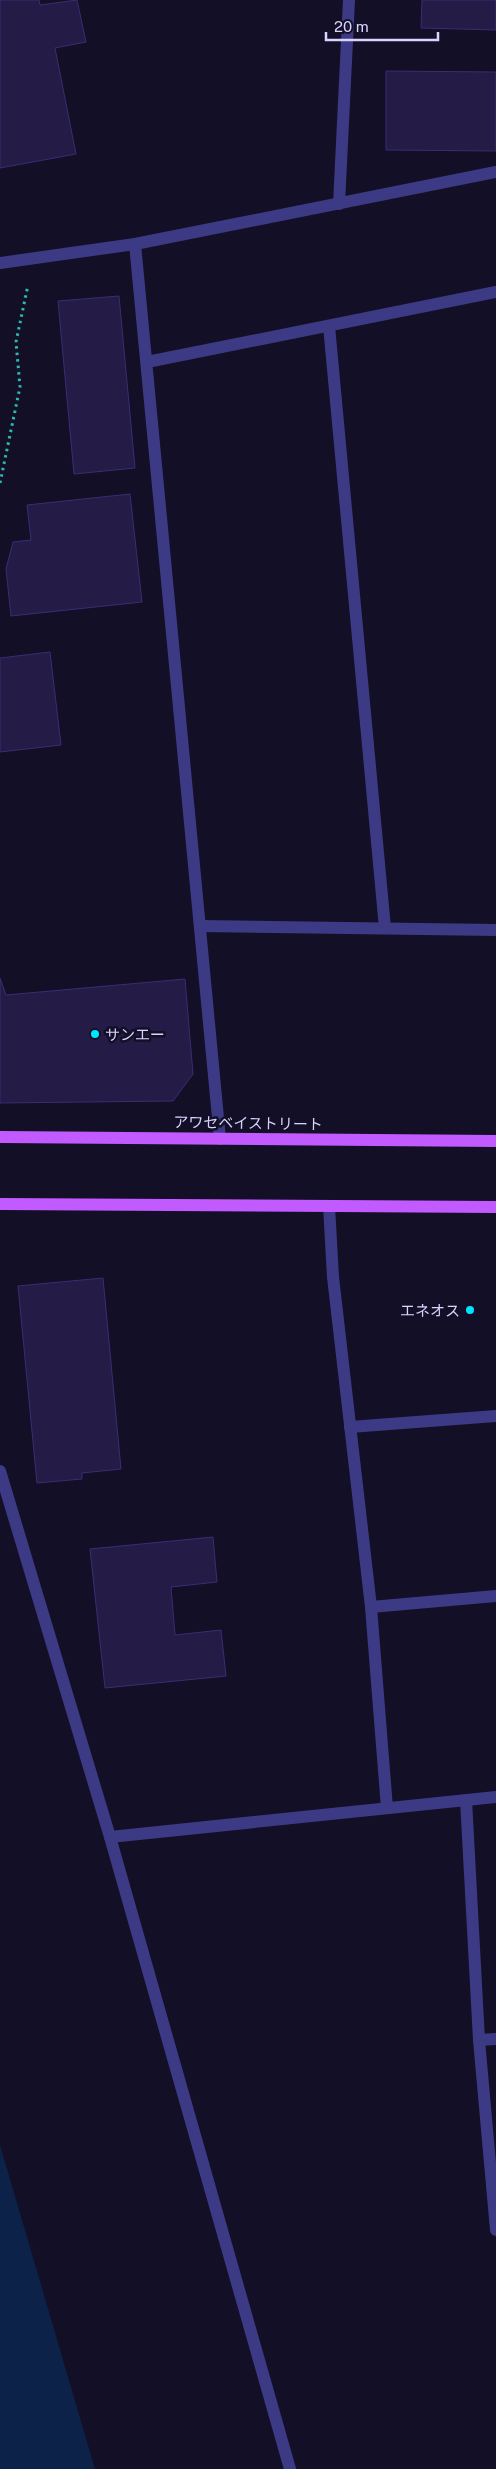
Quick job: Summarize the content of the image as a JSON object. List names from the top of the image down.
{
  "streets": {
    "main road": ["アワセベイストリート"]
  },
  "places": ["サンエー", "エネオス"],
  "scale_bar": "20 m"
}
